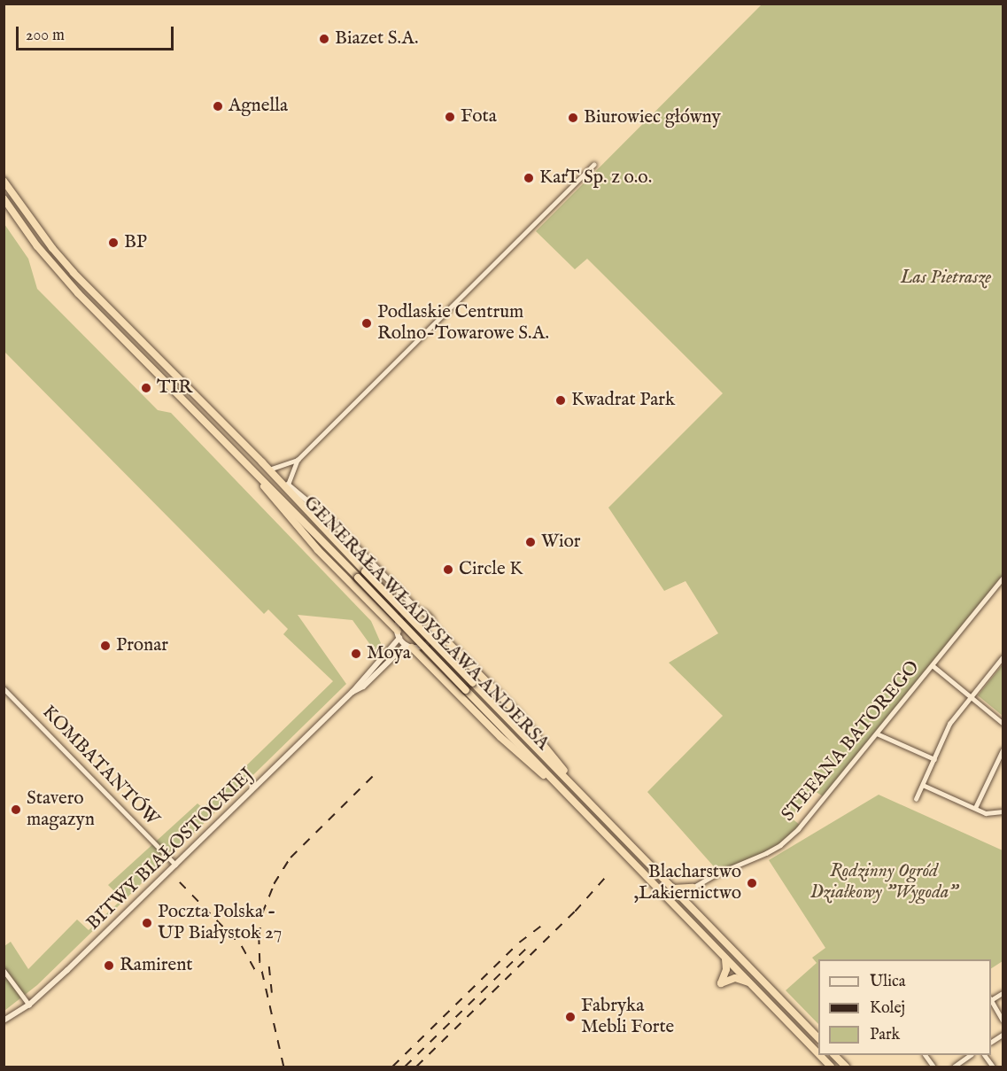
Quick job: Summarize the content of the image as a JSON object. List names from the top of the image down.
{
  "streets": {
    "highway": ["GENERAŁA WŁADYSŁAWA ANDERSA"],
    "street": ["STEFANA BATOREGO", "KOMBATANTÓW", "BITWY BIAŁOSTOCKIEJ"]
  },
  "crossings": [
    ["KOMBATANTÓW", "BITWY BIAŁOSTOCKIEJ"]
  ],
  "parks": ["Las Pietrasze", "Rodzinny Ogród Działkowy \"Wygoda\""],
  "places": [
    "Biazet S.A.",
    "Agnella",
    "Fota",
    "Biurowiec główny",
    "KarT Sp. z o.o.",
    "BP",
    "Podlaskie Centrum Rolno-Towarowe S.A.",
    "TIR",
    "Kwadrat Park",
    "Wior",
    "Circle K",
    "Pronar",
    "Moya",
    "Stavero magazyn",
    "Blacharstwo ,Lakiernictwo",
    "Poczta Polska - UP Białystok 27",
    "Ramirent",
    "Fabryka Mebli Forte"
  ],
  "legend": ["Ulica", "Kolej", "Park"],
  "scale_bar": "200 m"
}
